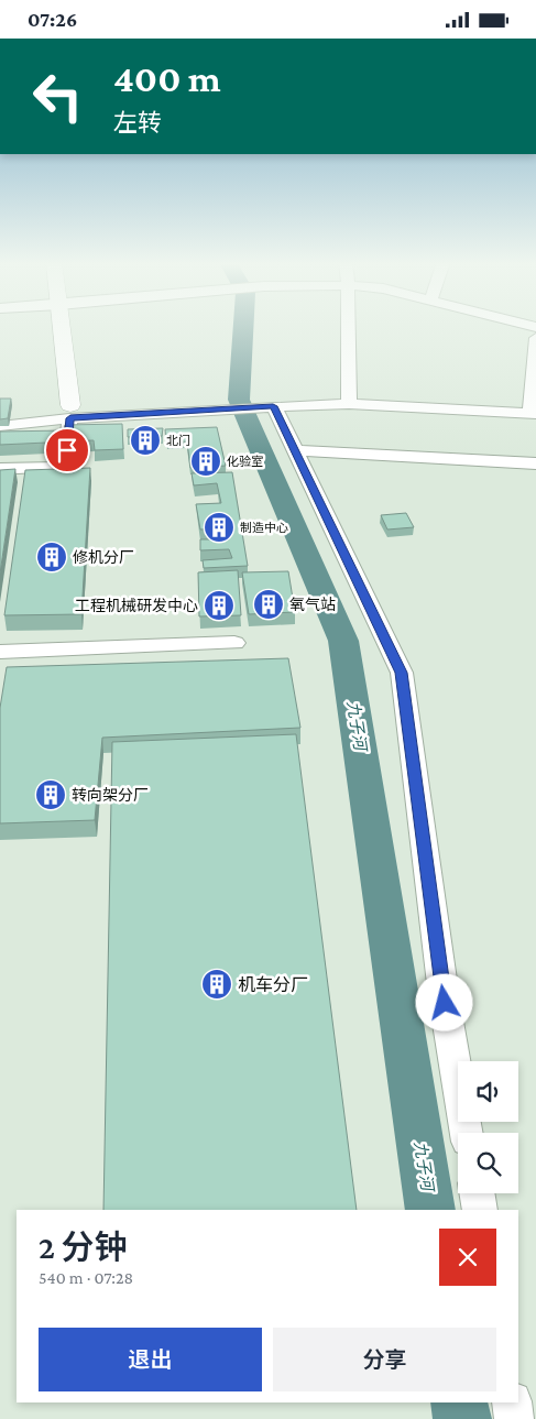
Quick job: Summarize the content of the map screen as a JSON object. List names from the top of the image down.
{
  "water": ["九子河"],
  "places": {
    "building": [
      "北门",
      "化验室",
      "制造中心",
      "修机分厂",
      "氧气站",
      "工程机械研发中心",
      "转向架分厂",
      "机车分厂"
    ]
  },
  "page": {
    "status": "07:26",
    "turn": ["400 m", "左转"],
    "heading": ["2 分钟", "540 m · 07:28"],
    "buttons": ["退出", "分享"]
  }
}
